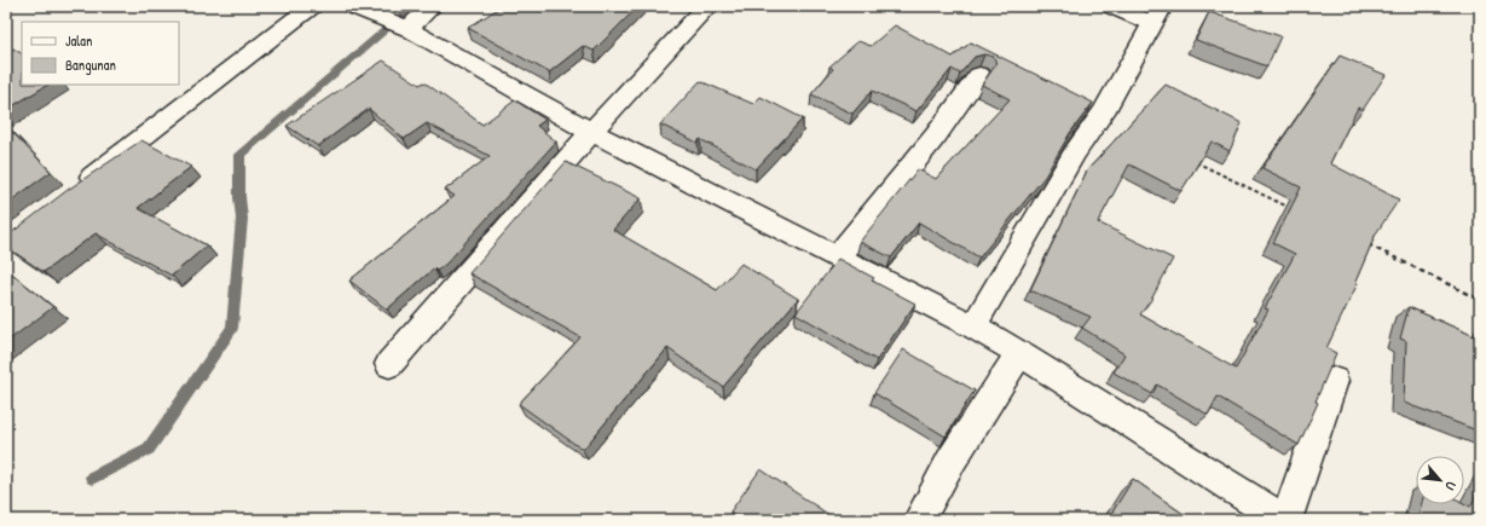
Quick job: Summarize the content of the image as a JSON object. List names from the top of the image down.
{
  "legend": ["Jalan", "Bangunan"],
  "north": "bottom right"
}
